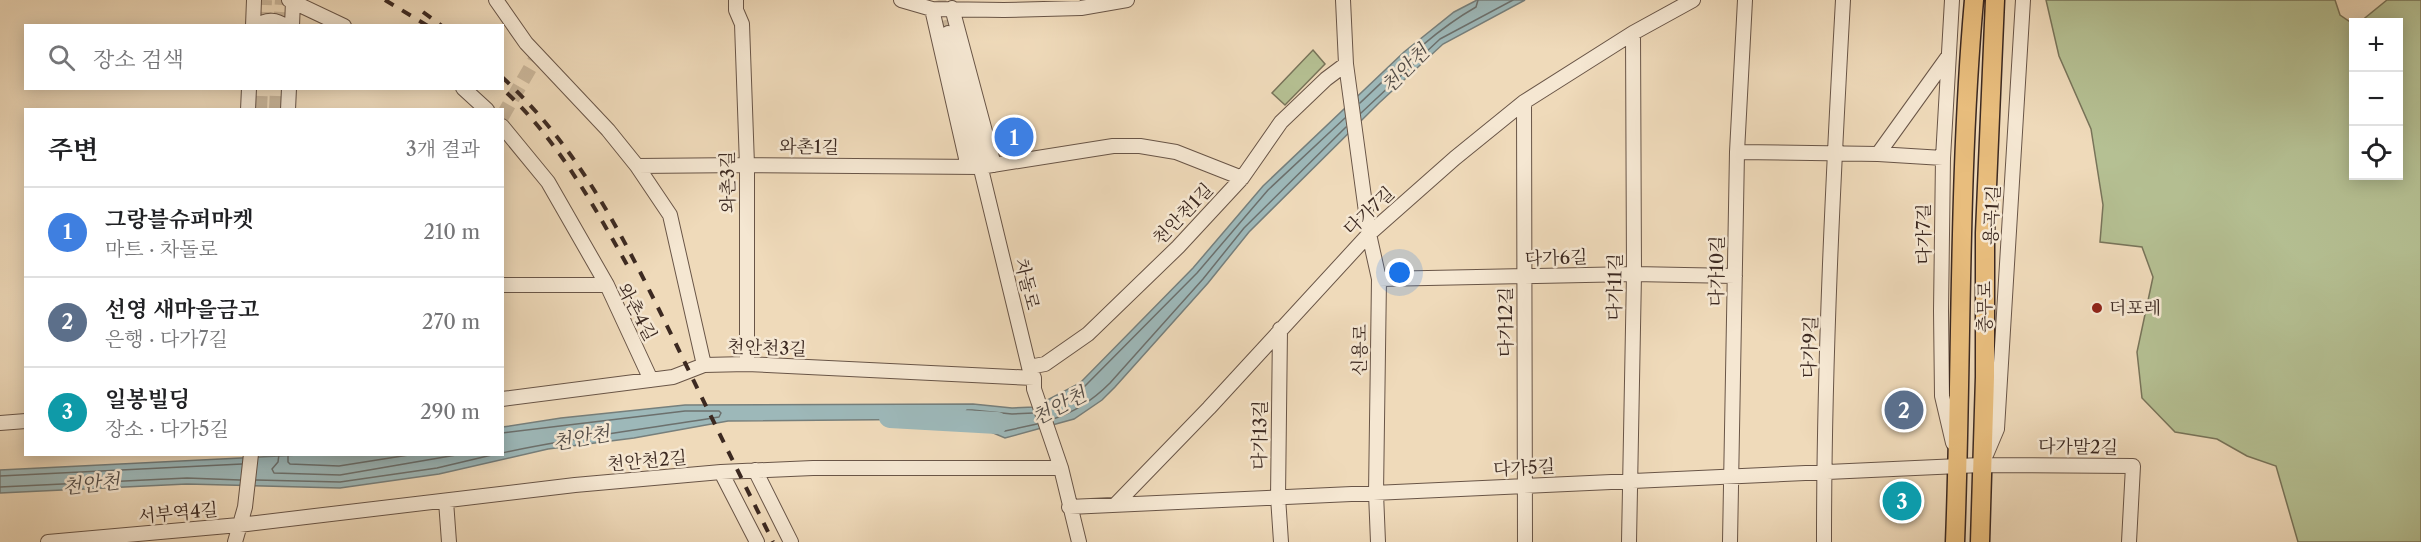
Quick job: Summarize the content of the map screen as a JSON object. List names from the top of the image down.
{
  "streets": {
    "main road": ["충무로"],
    "street": [
      "와촌1길",
      "와촌3길",
      "다가7길",
      "천안천1길",
      "용곡1길",
      "다가6길",
      "다가10길",
      "차돌로",
      "다가11길",
      "와촌4길",
      "다가12길",
      "다가9길",
      "천안천3길",
      "신용로",
      "다가13길",
      "다가말2길",
      "천안천2길",
      "다가5길",
      "서부역4길"
    ]
  },
  "crossings": [
    ["와촌1길", "와촌3길"],
    ["와촌1길", "천안천1길"],
    ["와촌1길", "차돌로"],
    ["와촌3길", "천안천3길"],
    ["다가7길", "다가11길"],
    ["다가7길", "충무로"],
    ["다가7길", "다가12길"],
    ["다가7길", "신용로"],
    ["다가7길", "다가13길"],
    ["다가7길", "다가5길"],
    ["천안천1길", "차돌로"],
    ["천안천1길", "천안천3길"],
    ["천안천1길", "신용로"],
    ["용곡1길", "충무로"],
    ["용곡1길", "다가말2길"],
    ["용곡1길", "다가5길"],
    ["다가6길", "다가10길"],
    ["다가6길", "다가11길"],
    ["다가6길", "다가12길"],
    ["다가6길", "신용로"],
    ["다가10길", "다가5길"],
    ["차돌로", "천안천3길"],
    ["차돌로", "천안천2길"],
    ["차돌로", "다가5길"],
    ["다가11길", "다가5길"],
    ["충무로", "다가말2길"],
    ["충무로", "다가5길"],
    ["와촌4길", "천안천3길"],
    ["다가12길", "다가5길"],
    ["다가9길", "다가5길"],
    ["신용로", "다가5길"],
    ["다가13길", "다가5길"],
    ["다가말2길", "다가5길"],
    ["천안천2길", "서부역4길"]
  ],
  "water": ["천안천"],
  "places": ["더포레"],
  "page": {
    "map_buttons": ["+", "−"],
    "search": "장소 검색",
    "heading": ["주변", "3개 결과"],
    "pins": ["1", "2", "3"],
    "list": [
      {
        "mark": "1",
        "name": "그랑블슈퍼마켓",
        "note": "마트 · 차돌로",
        "value": "210 m"
      },
      {
        "mark": "2",
        "name": "선영 새마을금고",
        "note": "은행 · 다가7길",
        "value": "270 m"
      },
      {
        "mark": "3",
        "name": "일봉빌딩",
        "note": "장소 · 다가5길",
        "value": "290 m"
      }
    ]
  }
}
